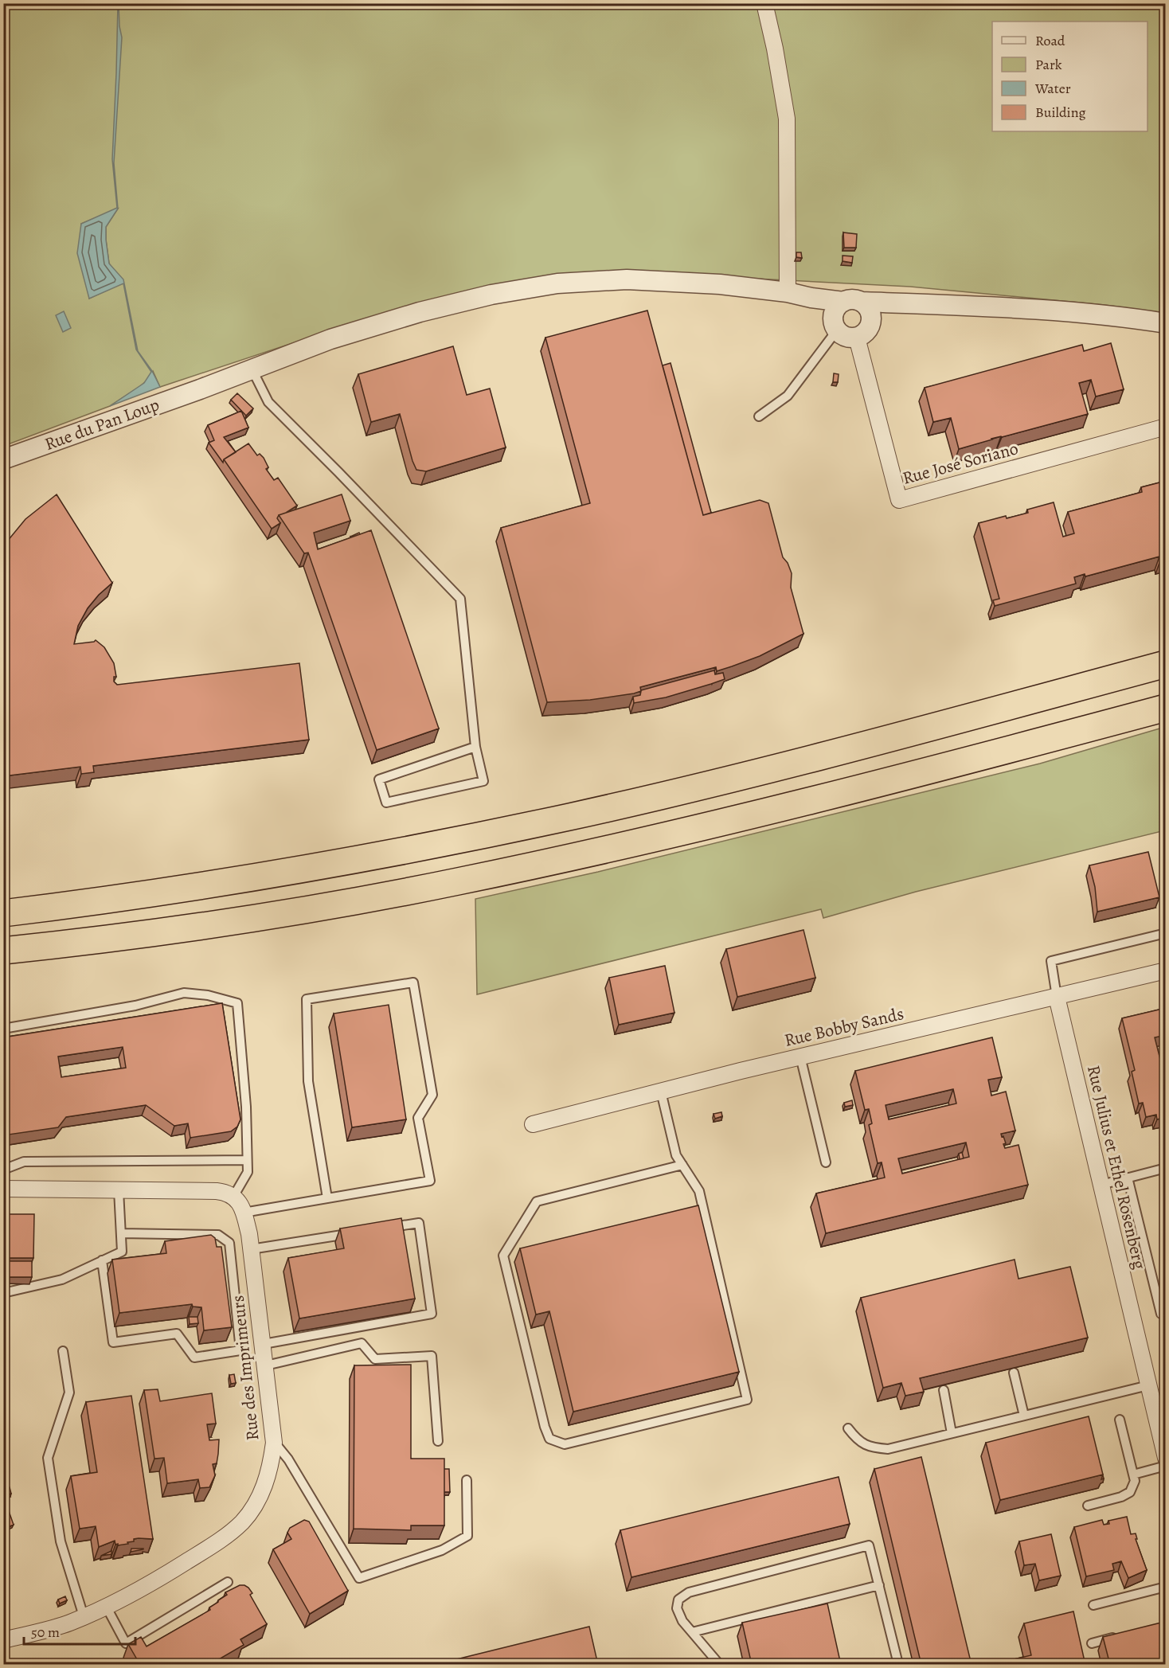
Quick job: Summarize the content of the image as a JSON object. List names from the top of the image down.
{
  "streets": {
    "street": [
      "Rue du Pan Loup",
      "Rue José Soriano",
      "Rue Bobby Sands",
      "Rue Julius et Ethel Rosenberg",
      "Rue des Imprimeurs"
    ]
  },
  "crossings": [
    ["Rue du Pan Loup", "Rue José Soriano"],
    ["Rue Bobby Sands", "Rue Julius et Ethel Rosenberg"]
  ],
  "legend": [
    "Road",
    "Park",
    "Water",
    "Building"
  ],
  "scale_bar": "50 m"
}
